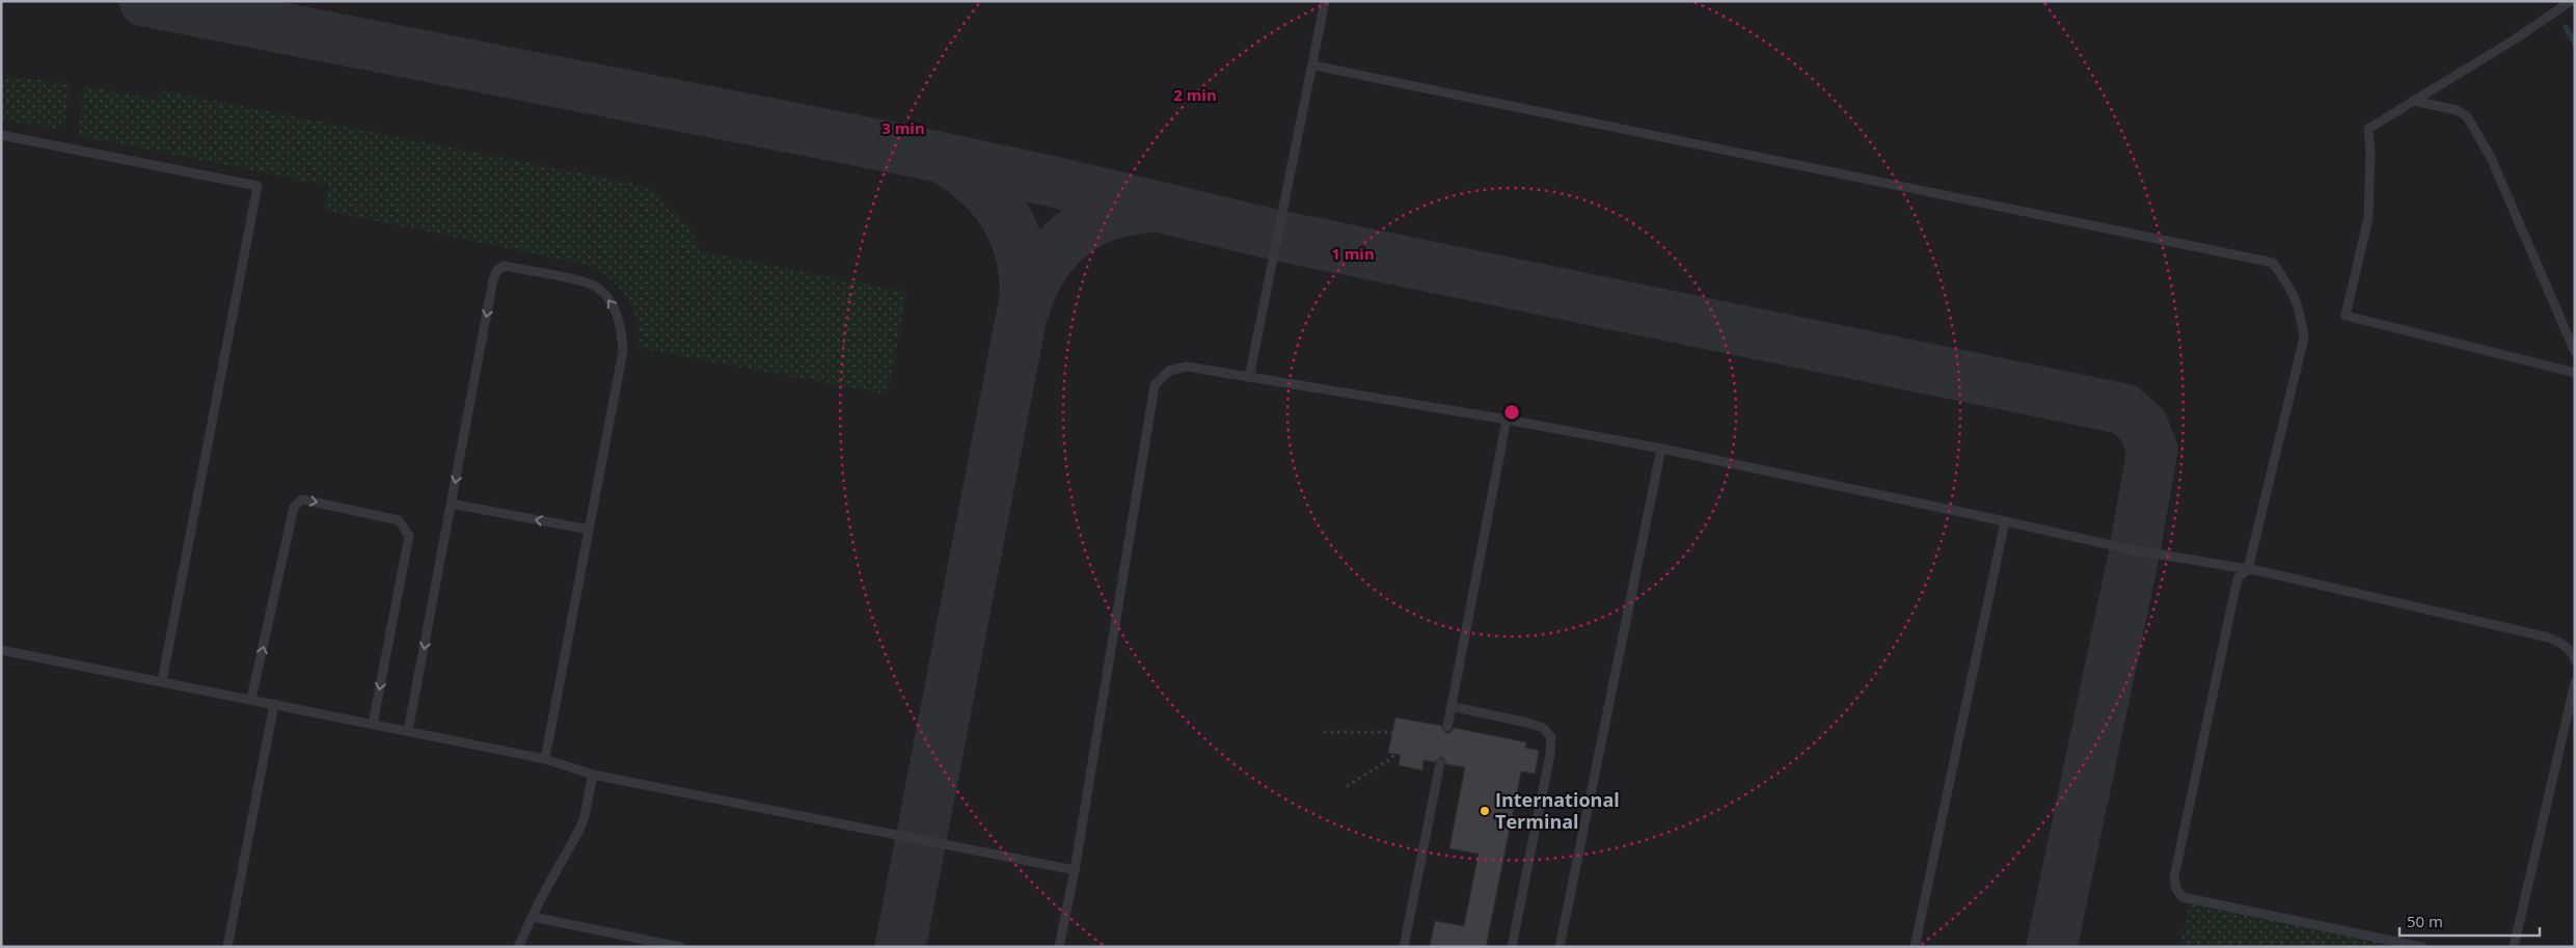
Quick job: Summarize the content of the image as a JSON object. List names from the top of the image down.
{
  "places": ["International Terminal"],
  "scale_bar": "50 m",
  "rings": ["2 min", "3 min", "1 min"]
}
